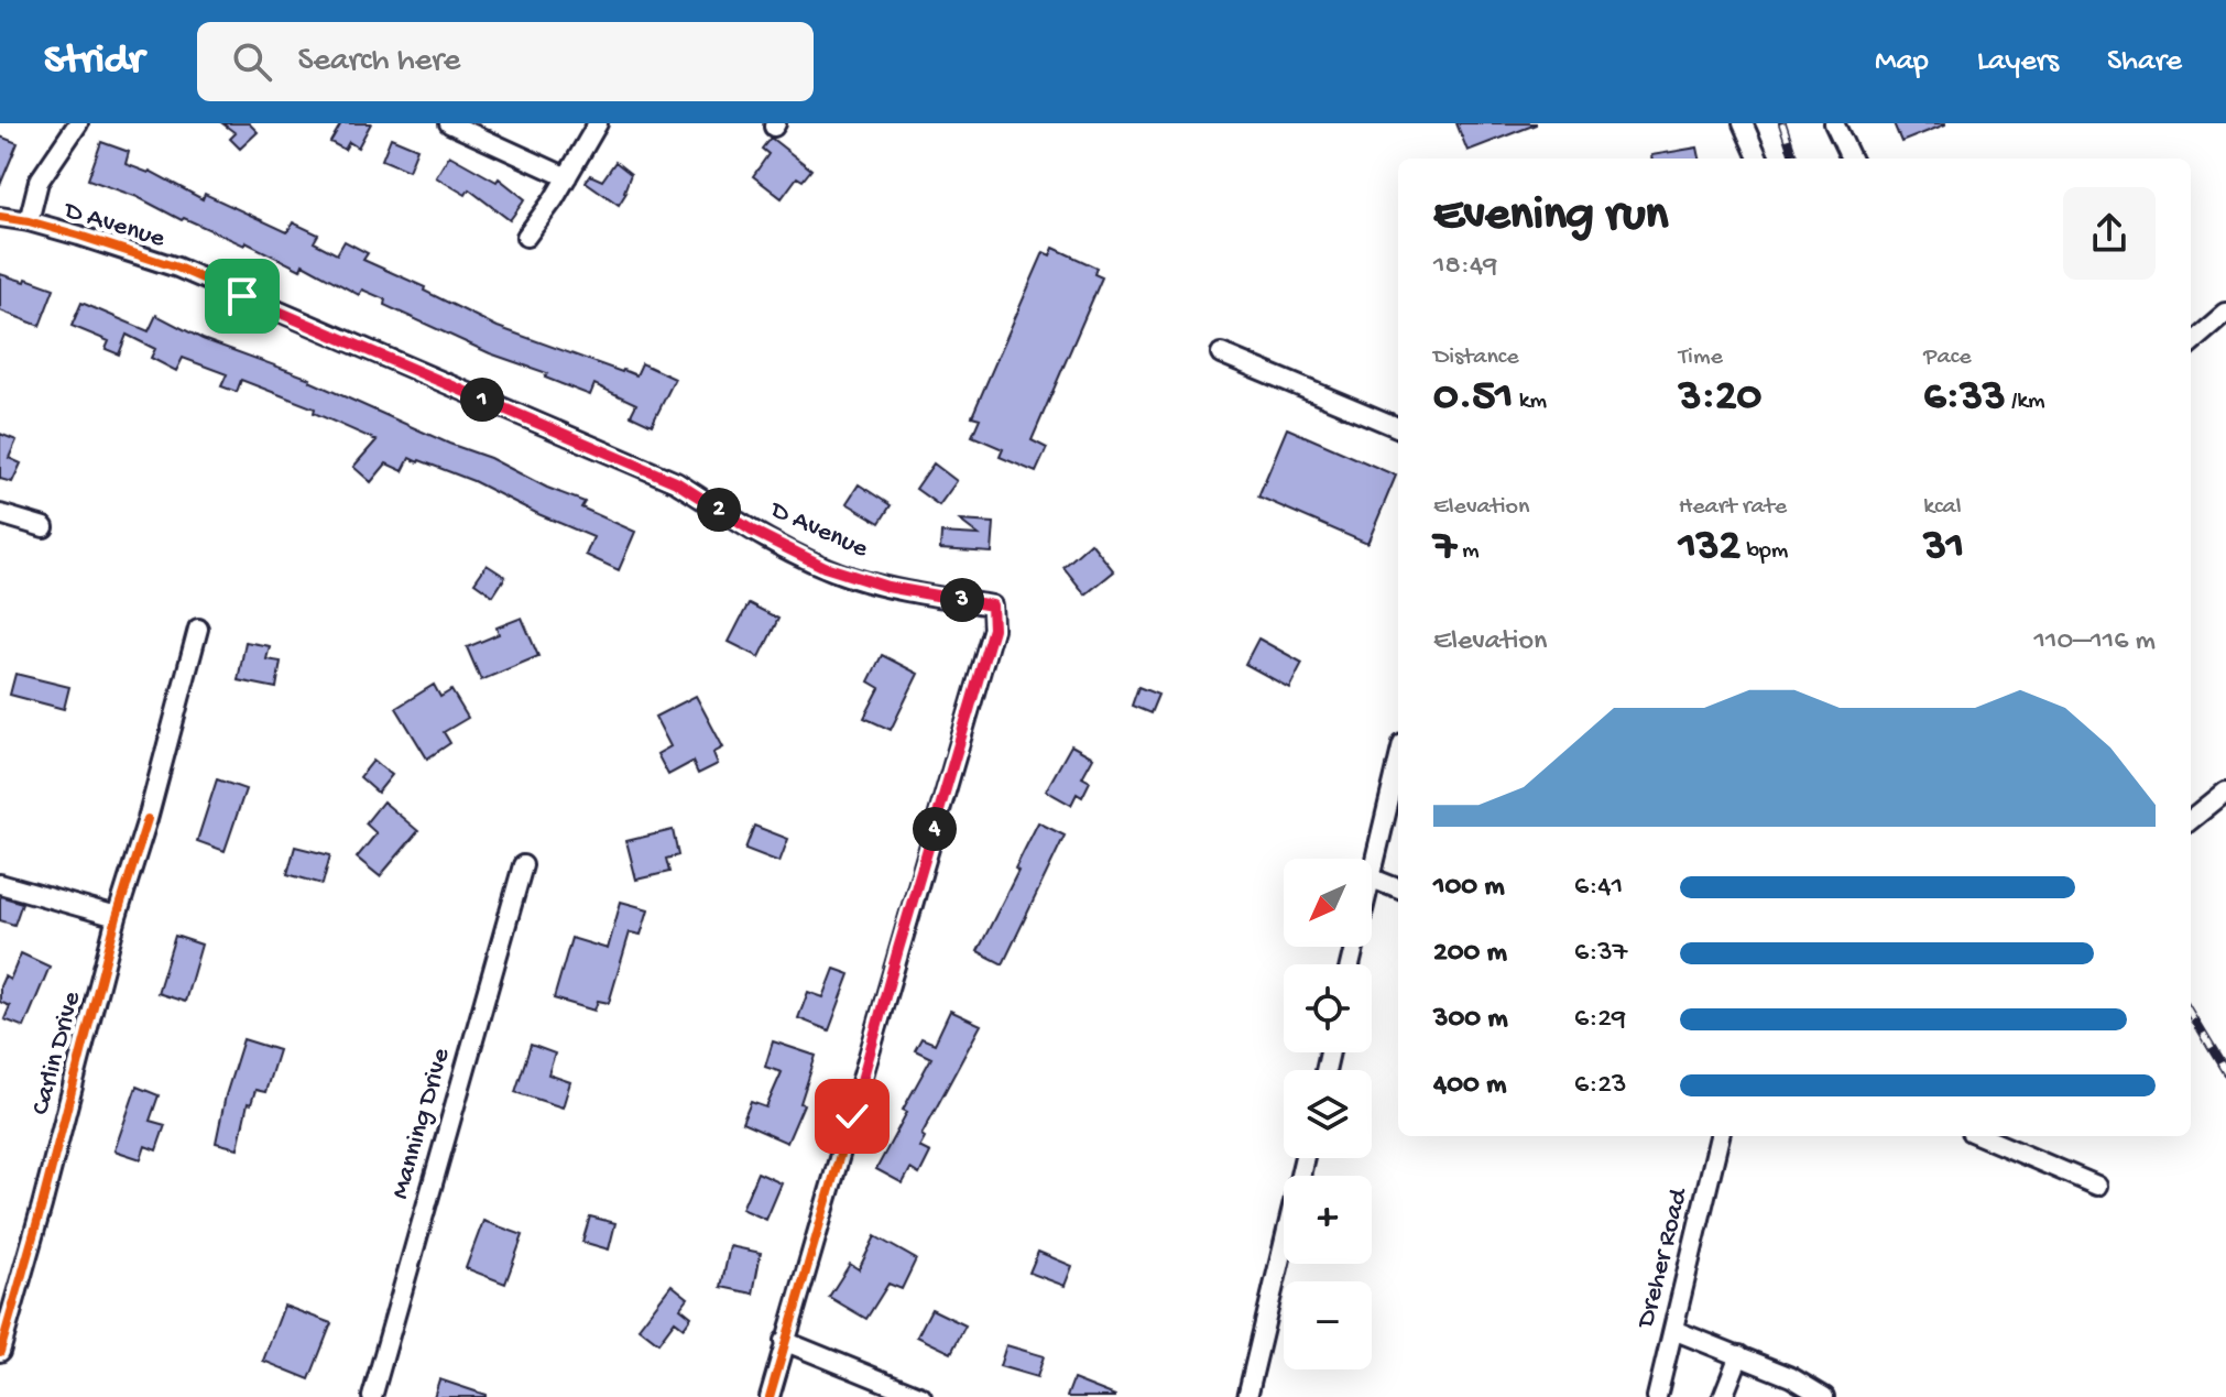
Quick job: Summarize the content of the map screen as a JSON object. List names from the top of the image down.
{
  "streets": {
    "street": [
      "D Avenue",
      "Carlin Drive",
      "Manning Drive",
      "Dreher Road"
    ]
  },
  "north": "bottom left",
  "page": {
    "header": "Stridr",
    "search": "Search here",
    "nav": ["Map", "Layers", "Share"],
    "heading": ["Evening run", "18:49"],
    "stats": [
      ["Distance", "0.51 km"],
      ["Time", "3:20"],
      ["Pace", "6:33 /km"],
      ["Elevation", "7 m"],
      ["Heart rate", "132 bpm"],
      ["kcal", "31"]
    ],
    "pins": [
      "1",
      "2",
      "3",
      "4"
    ],
    "chart": ["Elevation", "110–116 m"],
    "list": [
      {
        "name": "100 m",
        "note": "6:41"
      },
      {
        "name": "200 m",
        "note": "6:37"
      },
      {
        "name": "300 m",
        "note": "6:29"
      },
      {
        "name": "400 m",
        "note": "6:23"
      }
    ],
    "map_buttons": ["+", "−"]
  }
}
